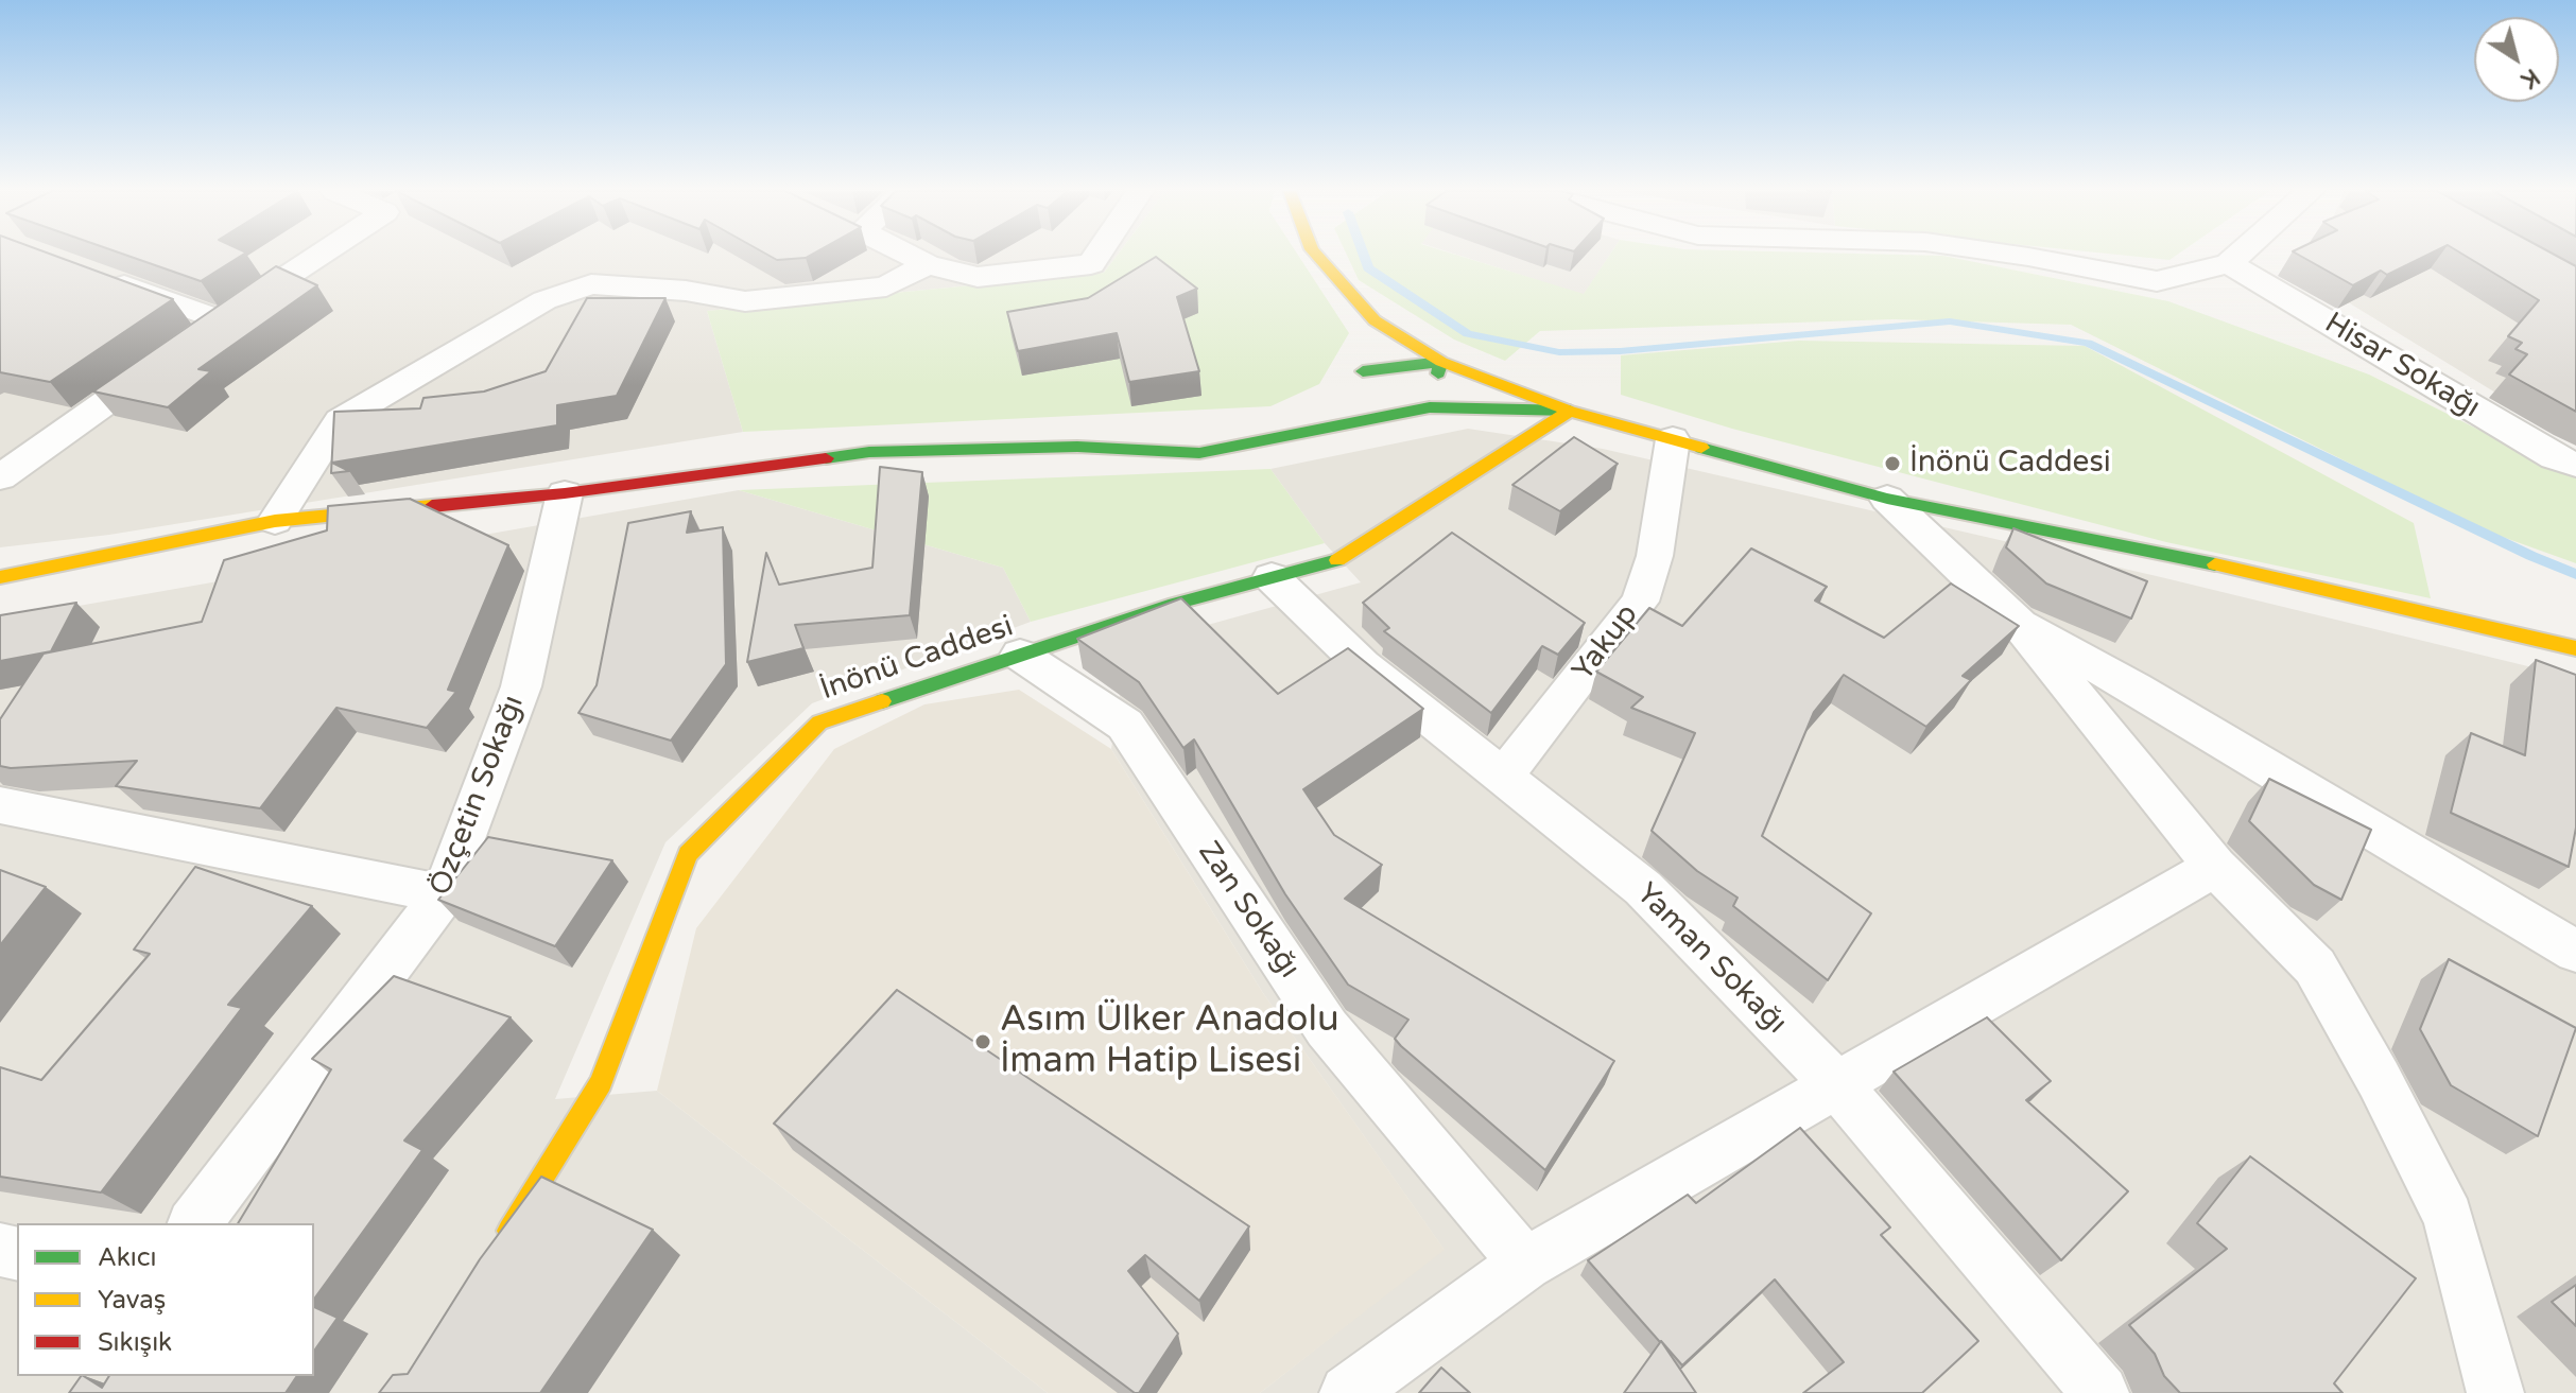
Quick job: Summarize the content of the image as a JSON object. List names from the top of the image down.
{
  "streets": {
    "street": [
      "Hisar Sokağı",
      "Yakup",
      "İnönü Caddesi",
      "Özçetin Sokağı",
      "Zan Sokağı",
      "Yaman Sokağı"
    ]
  },
  "crossings": [
    ["Yakup", "Yaman Sokağı"],
    ["İnönü Caddesi", "Zan Sokağı"],
    ["İnönü Caddesi", "Yaman Sokağı"]
  ],
  "places": ["İnönü Caddesi", "Asım Ülker Anadolu İmam Hatip Lisesi"],
  "legend": ["Akıcı", "Yavaş", "Sıkışık"],
  "north": "bottom right"
}
